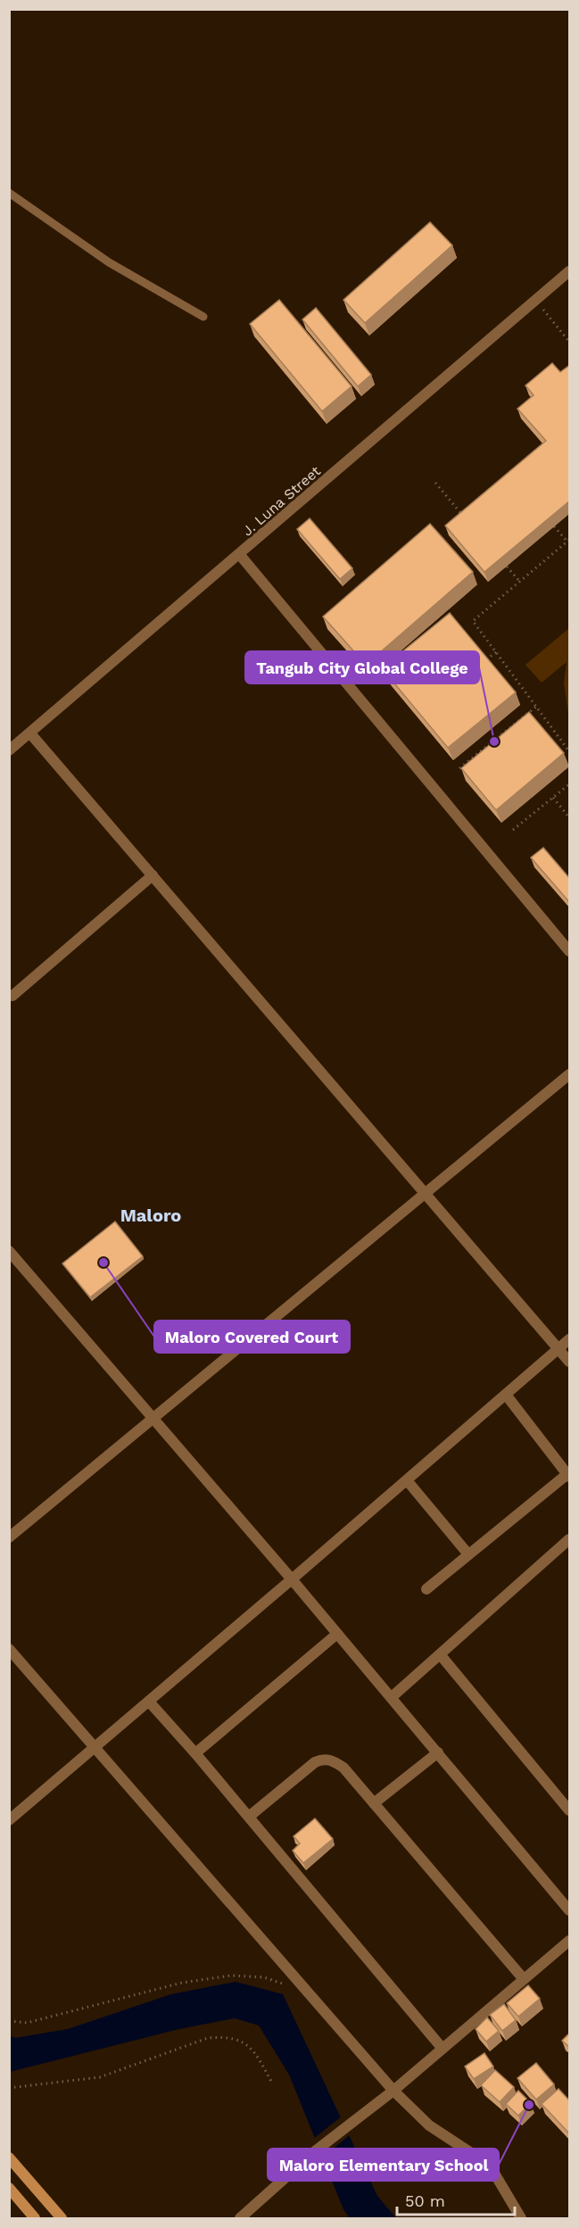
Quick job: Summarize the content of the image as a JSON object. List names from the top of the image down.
{
  "streets": {
    "street": ["J. Luna Street"]
  },
  "districts": ["Maloro"],
  "places": ["Tangub City Global College", "Maloro Covered Court", "Maloro Elementary School"],
  "scale_bar": "50 m"
}
